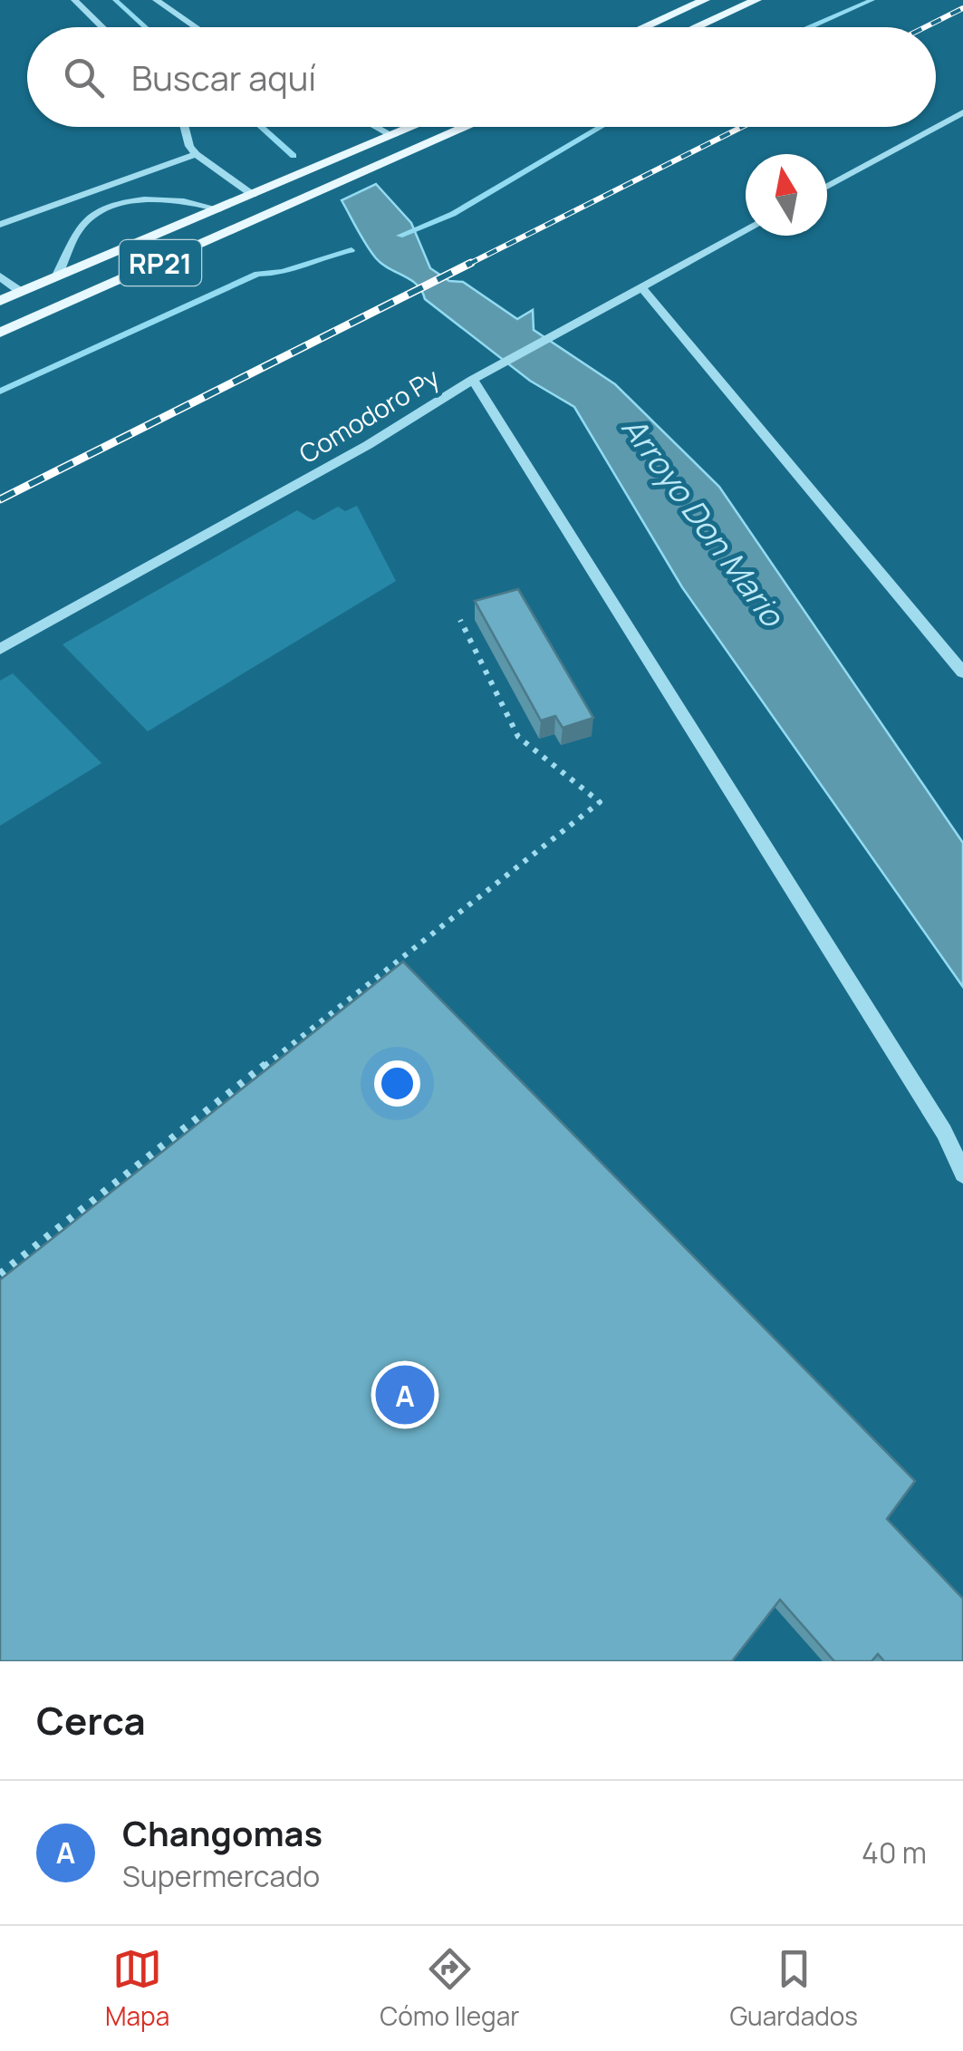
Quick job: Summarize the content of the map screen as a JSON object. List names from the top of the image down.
{
  "streets": {
    "main road": ["RP21"],
    "street": ["Comodoro Py"]
  },
  "water": ["Arroyo Don Mario"],
  "north": "top",
  "page": {
    "search": "Buscar aquí",
    "pins": "A",
    "heading": "Cerca",
    "list": [
      {
        "mark": "A",
        "name": "Changomas",
        "note": "Supermercado",
        "value": "40 m"
      }
    ],
    "nav": ["Mapa", "Cómo llegar", "Guardados"]
  }
}
